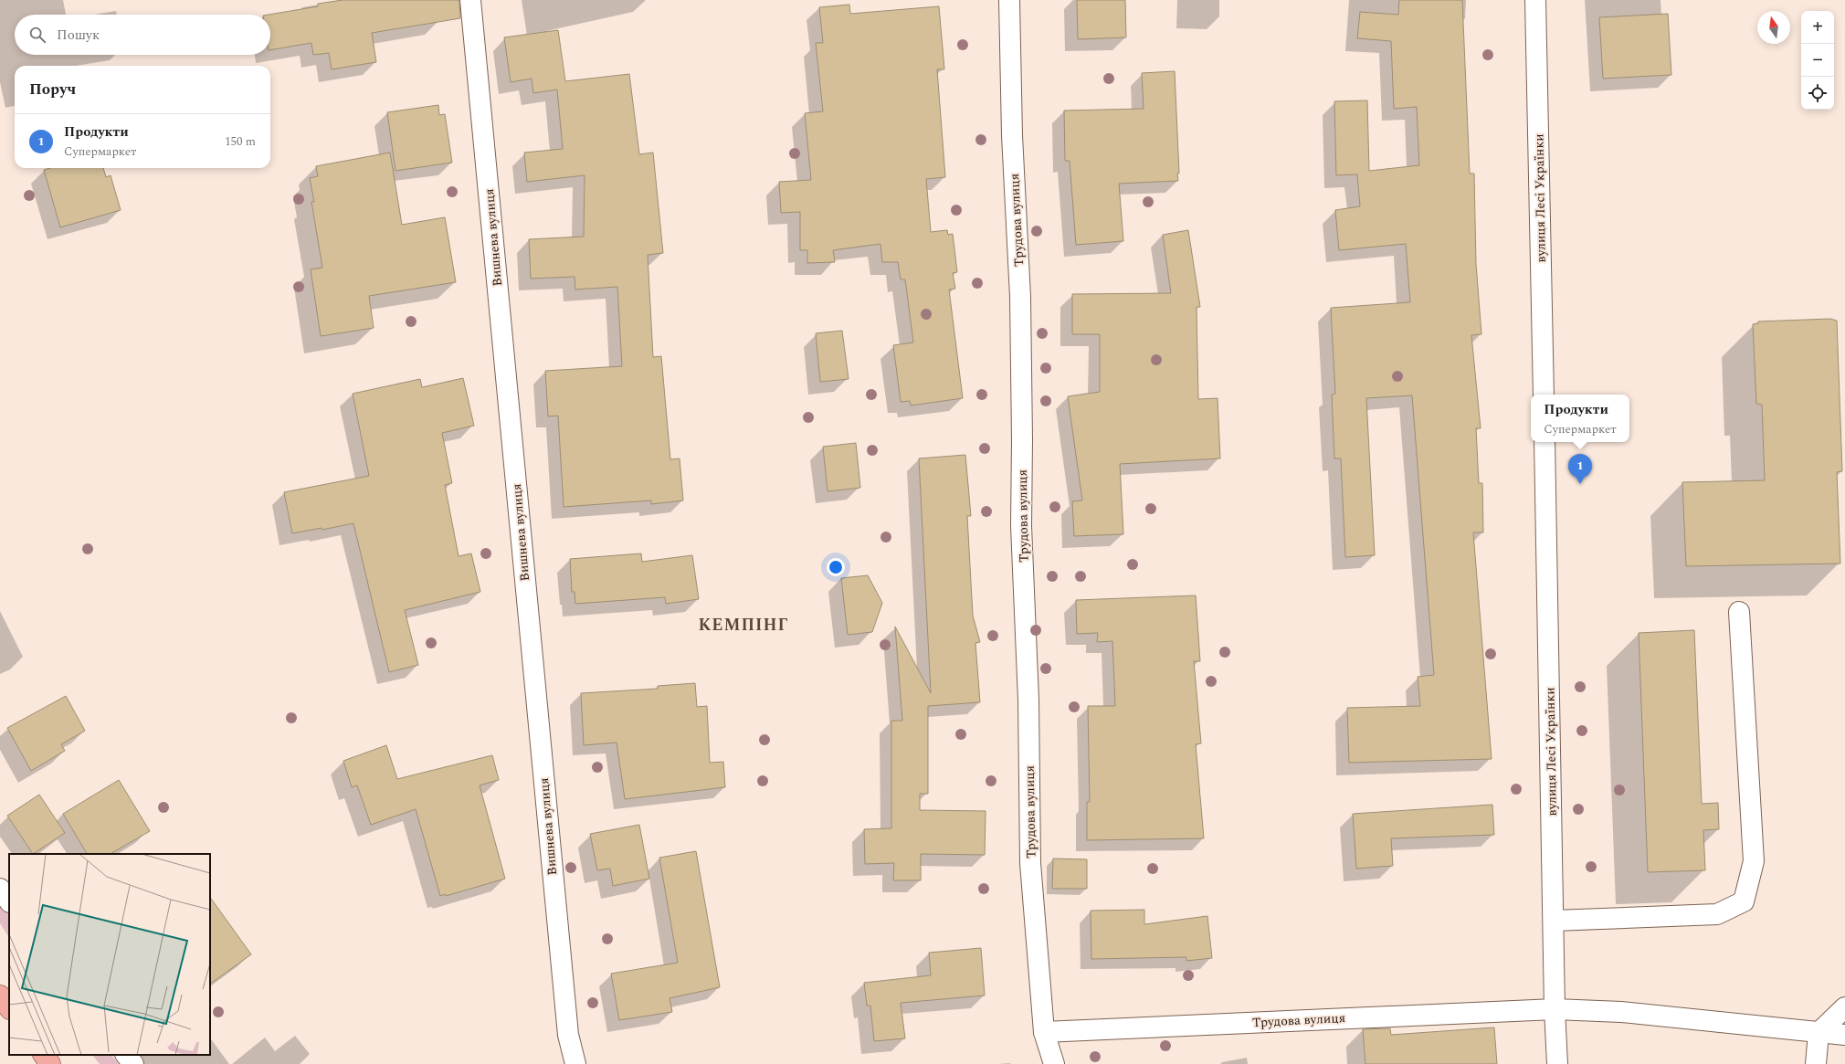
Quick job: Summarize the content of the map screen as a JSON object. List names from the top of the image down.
{
  "streets": {
    "street": ["вулиця Лесі Українки", "Трудова вулиця", "Вишнева вулиця"]
  },
  "crossings": [
    ["вулиця Лесі Українки", "Трудова вулиця"]
  ],
  "districts": ["КЕМПІНГ"],
  "north": "top",
  "page": {
    "map_buttons": ["+", "−"],
    "search": "Пошук",
    "heading": "Поруч",
    "list": [
      {
        "mark": "1",
        "name": "Продукти",
        "note": "Супермаркет",
        "value": "150 m"
      }
    ],
    "popup": ["Продукти", "Супермаркет"],
    "pins": "1"
  }
}
